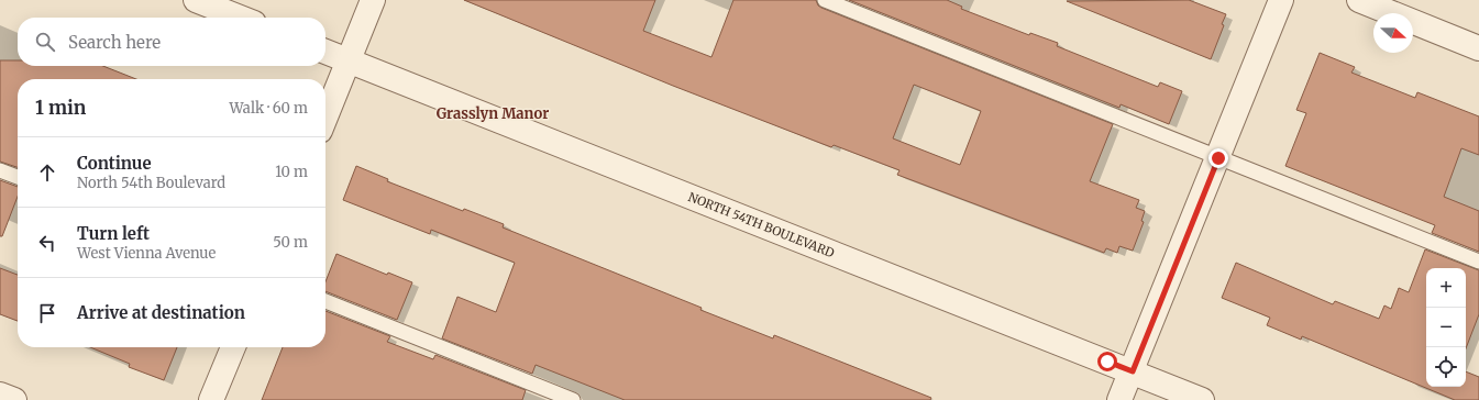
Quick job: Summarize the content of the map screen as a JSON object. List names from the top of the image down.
{
  "streets": {
    "street": ["NORTH 54TH BOULEVARD"]
  },
  "districts": ["Grasslyn Manor"],
  "north": "right",
  "page": {
    "search": "Search here",
    "heading": ["1 min", "Walk · 60 m"],
    "list": [
      ["Continue", "North 54th Boulevard", "10 m"],
      ["Turn left", "West Vienna Avenue", "50 m"],
      "Arrive at destination"
    ],
    "map_buttons": ["+", "−"]
  }
}
